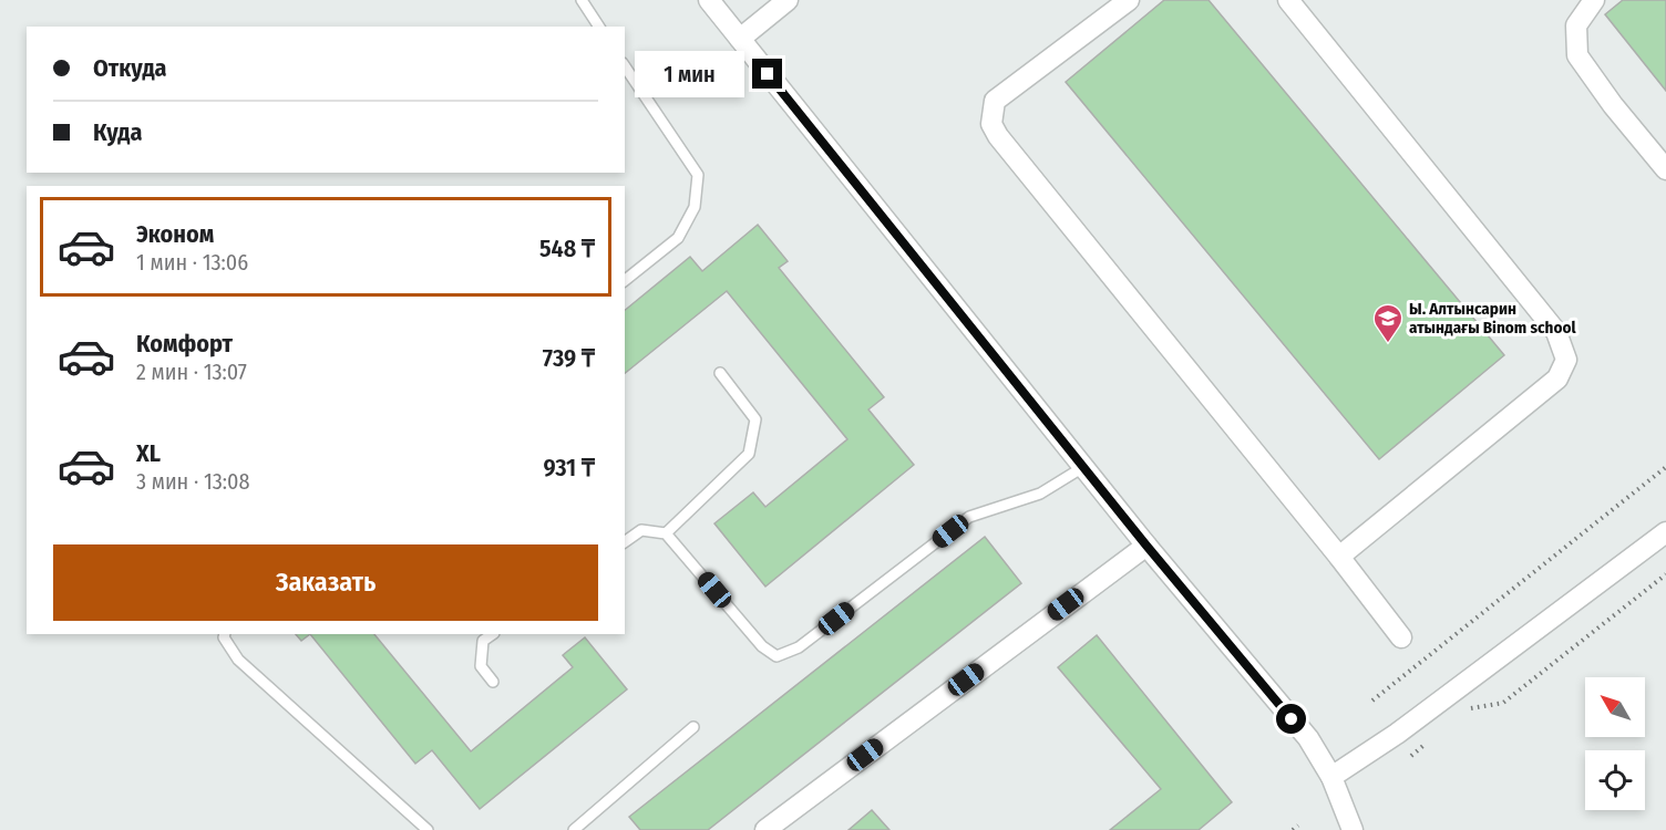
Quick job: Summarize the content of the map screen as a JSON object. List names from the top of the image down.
{
  "places": {
    "school or university": ["Ы. Алтынсарин атындағы Binom school"]
  },
  "north": "top left",
  "page": {
    "banner": ["Откуда", "Куда"],
    "bubble": "1 мин",
    "list": [
      {
        "name": "Эконом",
        "note": "1 мин · 13:06",
        "value": "548 ₸"
      },
      {
        "name": "Комфорт",
        "note": "2 мин · 13:07",
        "value": "739 ₸"
      },
      {
        "name": "XL",
        "note": "3 мин · 13:08",
        "value": "931 ₸"
      }
    ],
    "buttons": "Заказать"
  }
}
